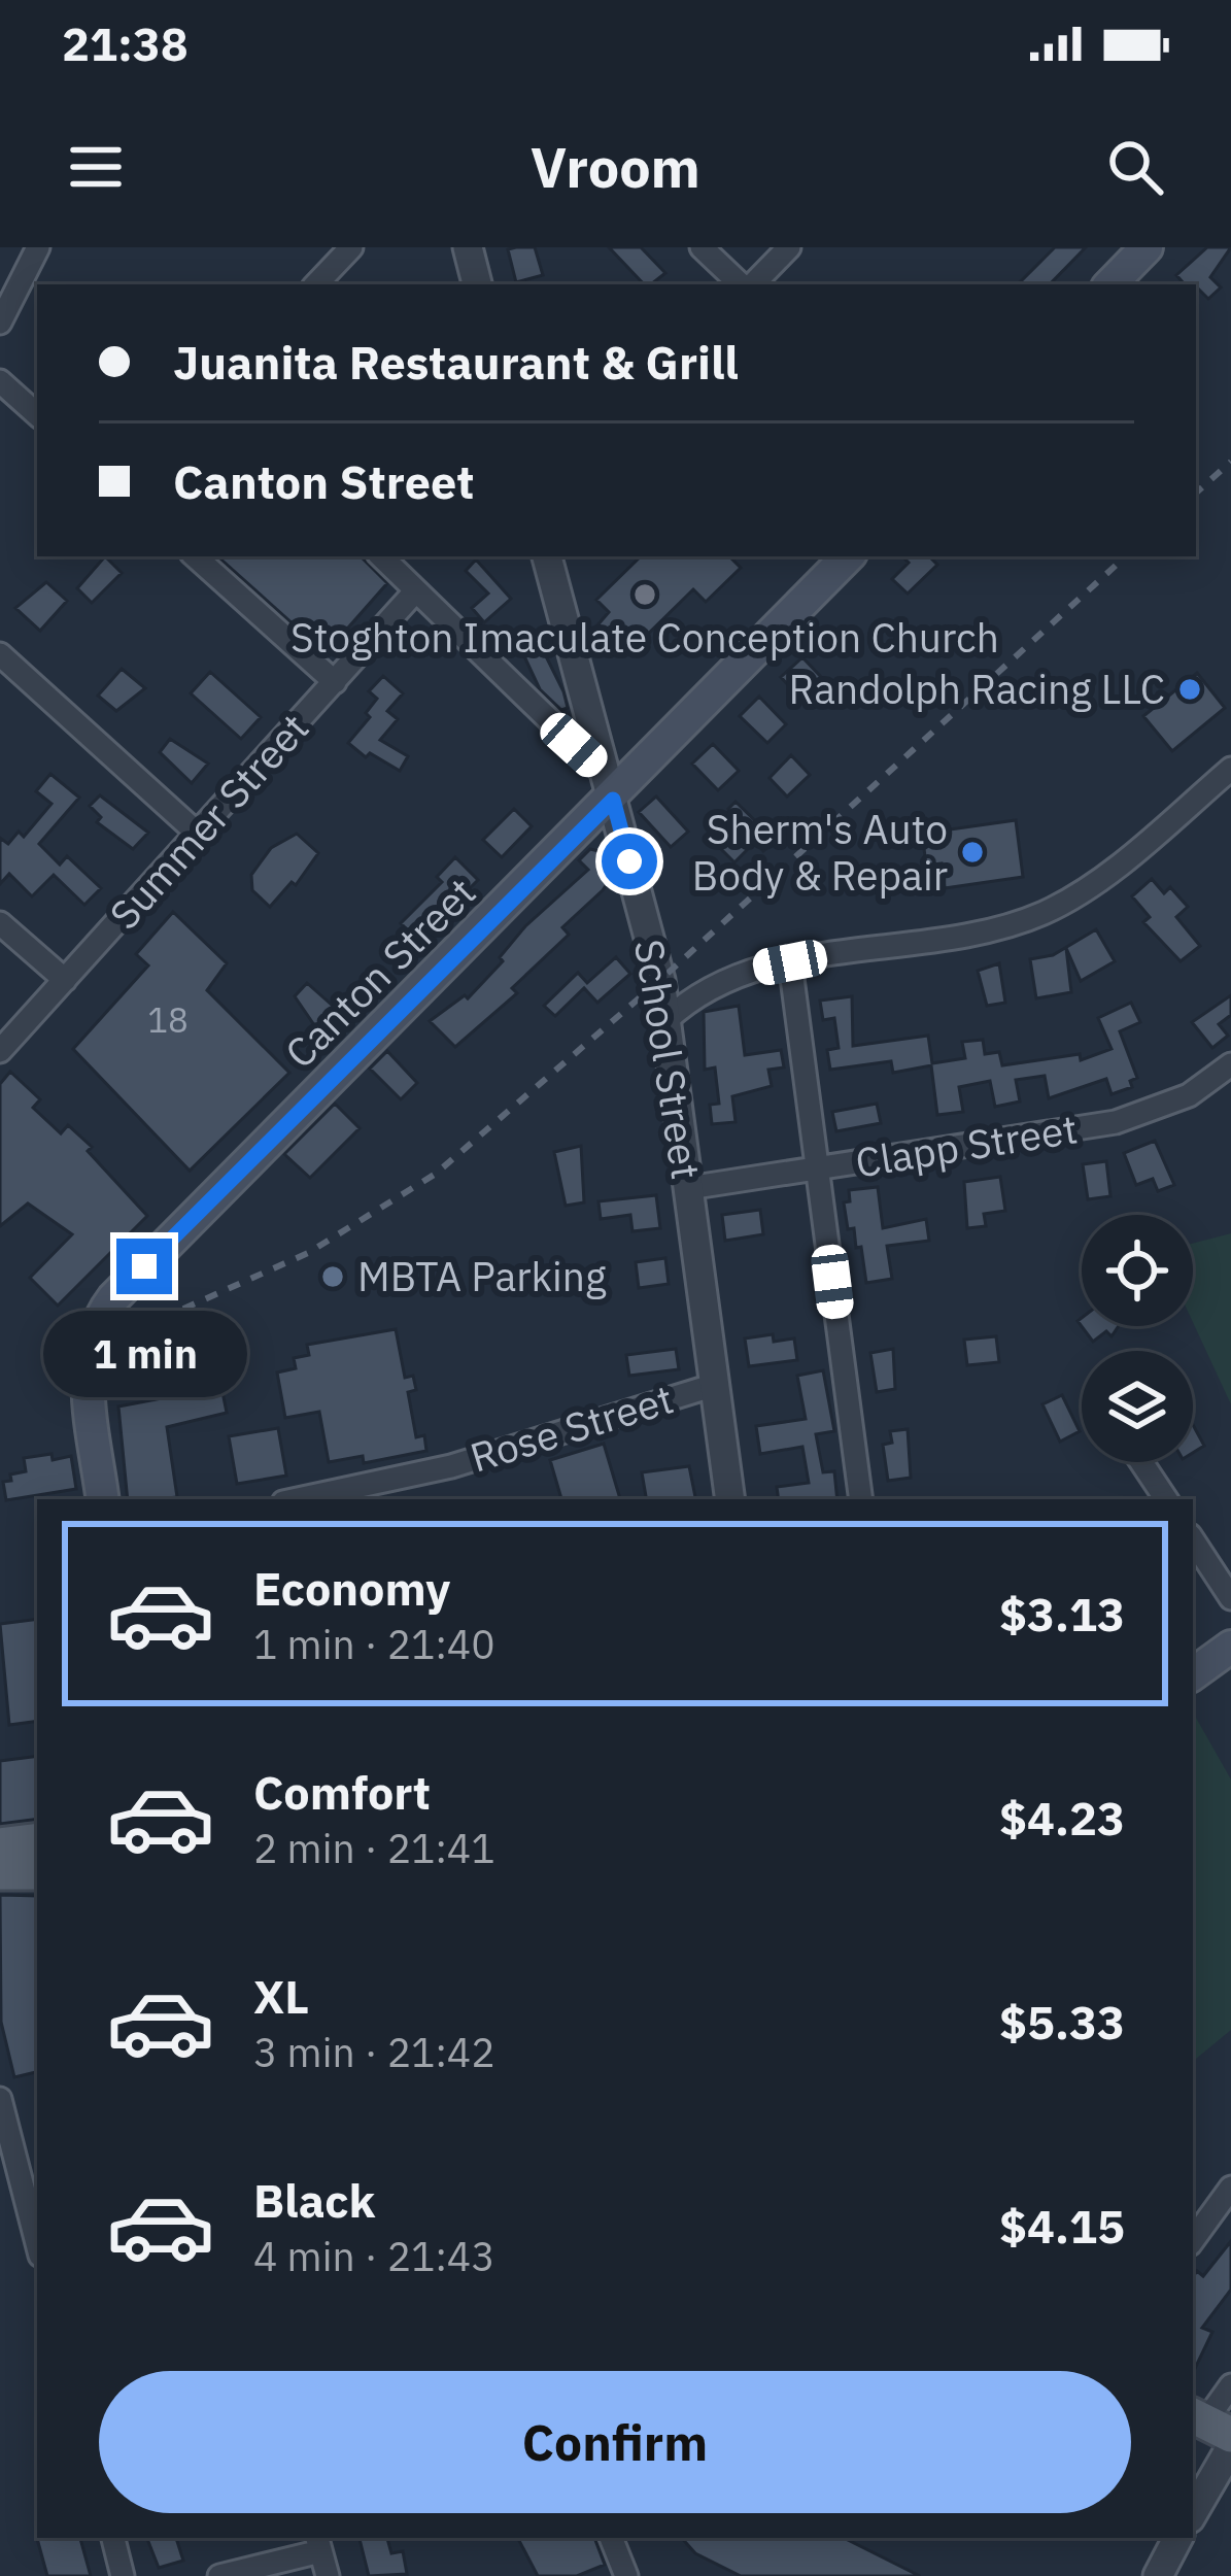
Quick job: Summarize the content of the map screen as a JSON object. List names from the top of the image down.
{
  "streets": {
    "main road": ["Canton Street"],
    "street": [
      "Summer Street",
      "School Street",
      "Clapp Street",
      "Rose Street"
    ]
  },
  "crossings": [
    ["Canton Street", "School Street"],
    ["School Street", "Clapp Street"],
    ["School Street", "Rose Street"]
  ],
  "places": [
    "Stoghton Imaculate Conception Church",
    "Randolph Racing LLC",
    "Sherm's Auto Body & Repair",
    "MBTA Parking"
  ],
  "house_numbers": ["18"],
  "page": {
    "status": "21:38",
    "header": "Vroom",
    "banner": ["Juanita Restaurant & Grill", "Canton Street"],
    "bubble": "1 min",
    "list": [
      {
        "name": "Economy",
        "note": "1 min · 21:40",
        "value": "$3.13"
      },
      {
        "name": "Comfort",
        "note": "2 min · 21:41",
        "value": "$4.23"
      },
      {
        "name": "XL",
        "note": "3 min · 21:42",
        "value": "$5.33"
      },
      {
        "name": "Black",
        "note": "4 min · 21:43",
        "value": "$4.15"
      }
    ],
    "buttons": "Confirm"
  }
}
